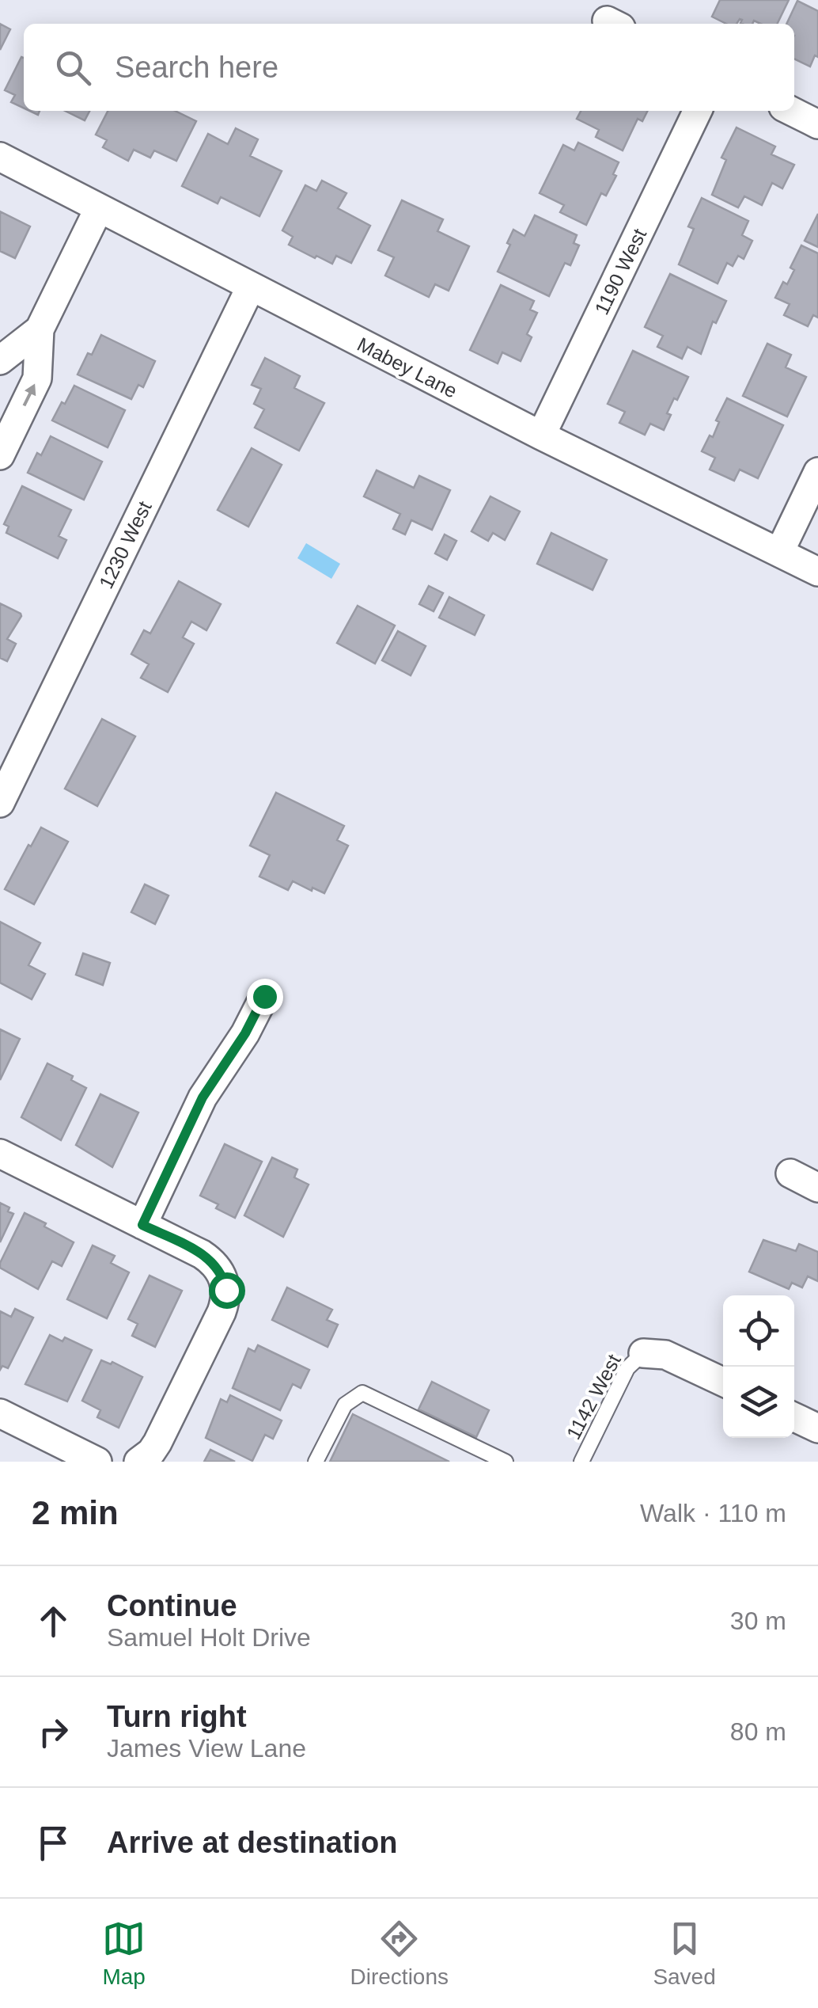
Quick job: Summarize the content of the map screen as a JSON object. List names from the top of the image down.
{
  "streets": {
    "street": ["1190 West", "Mabey Lane", "1230 West"],
    "lane": ["1142 West"]
  },
  "crossings": [
    ["1190 West", "Mabey Lane"],
    ["Mabey Lane", "1230 West"]
  ],
  "page": {
    "search": "Search here",
    "heading": ["2 min", "Walk · 110 m"],
    "list": [
      ["Continue", "Samuel Holt Drive", "30 m"],
      ["Turn right", "James View Lane", "80 m"],
      "Arrive at destination"
    ],
    "nav": ["Map", "Directions", "Saved"]
  }
}
